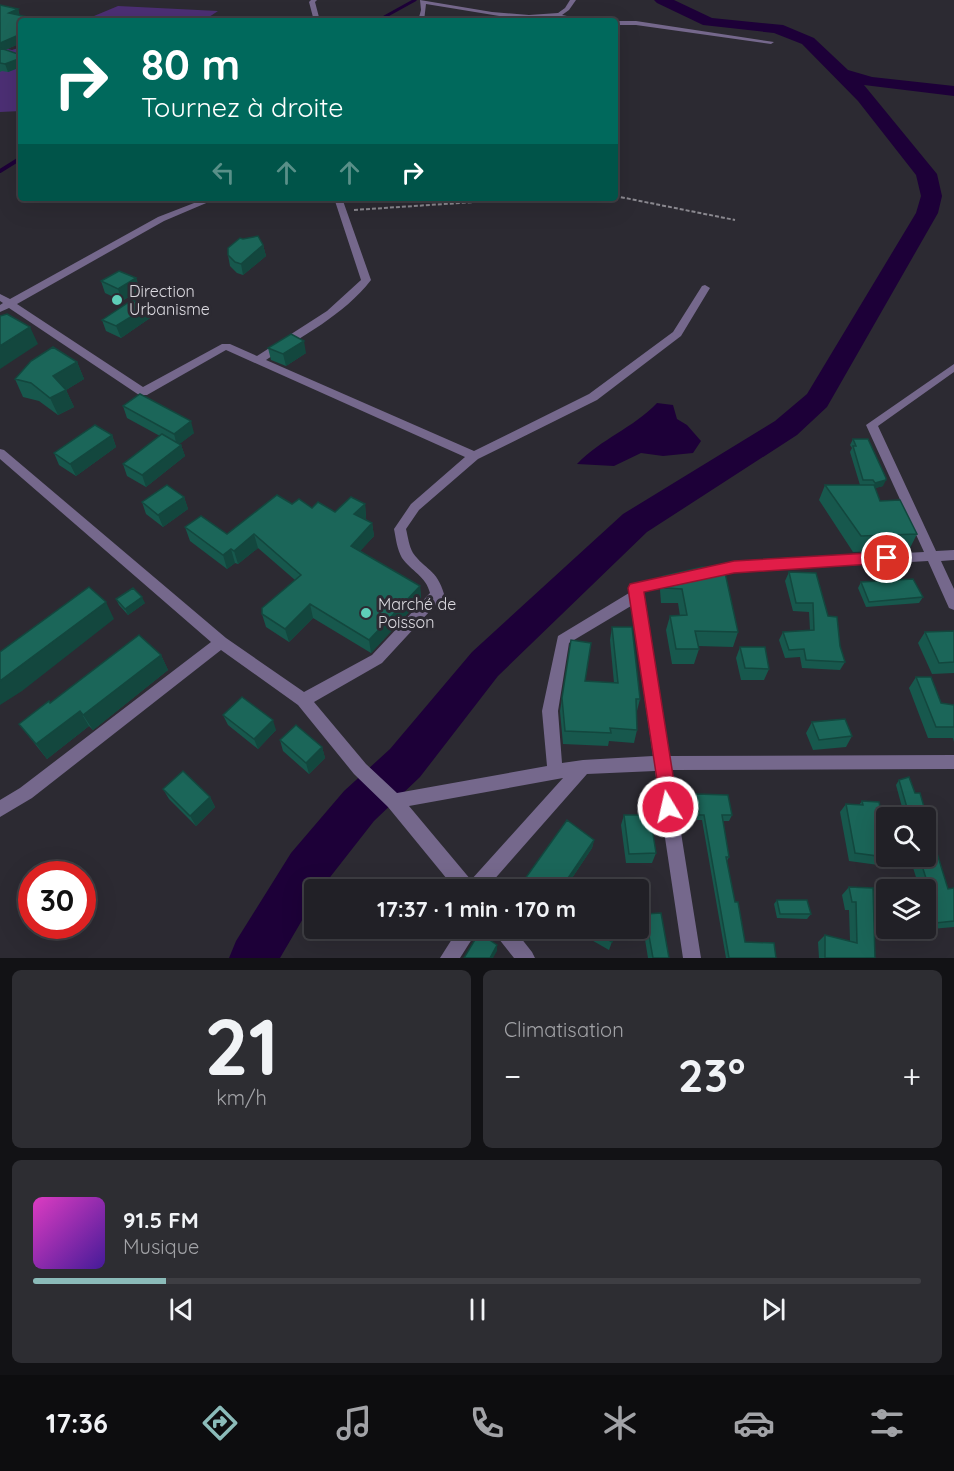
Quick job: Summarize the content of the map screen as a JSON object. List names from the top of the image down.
{
  "places": ["Direction Urbanisme", "Marché de Poisson"],
  "page": {
    "turn": ["80 m", "Tournez à droite"],
    "limit": "30",
    "trip": "17:37 · 1 min · 170 m",
    "tile": [
      ["21", "km/h"],
      "Climatisation"
    ],
    "heat": ["−", "23°", "+"],
    "song": ["91.5 FM", "Musique"],
    "tabs": "17:36"
  }
}
